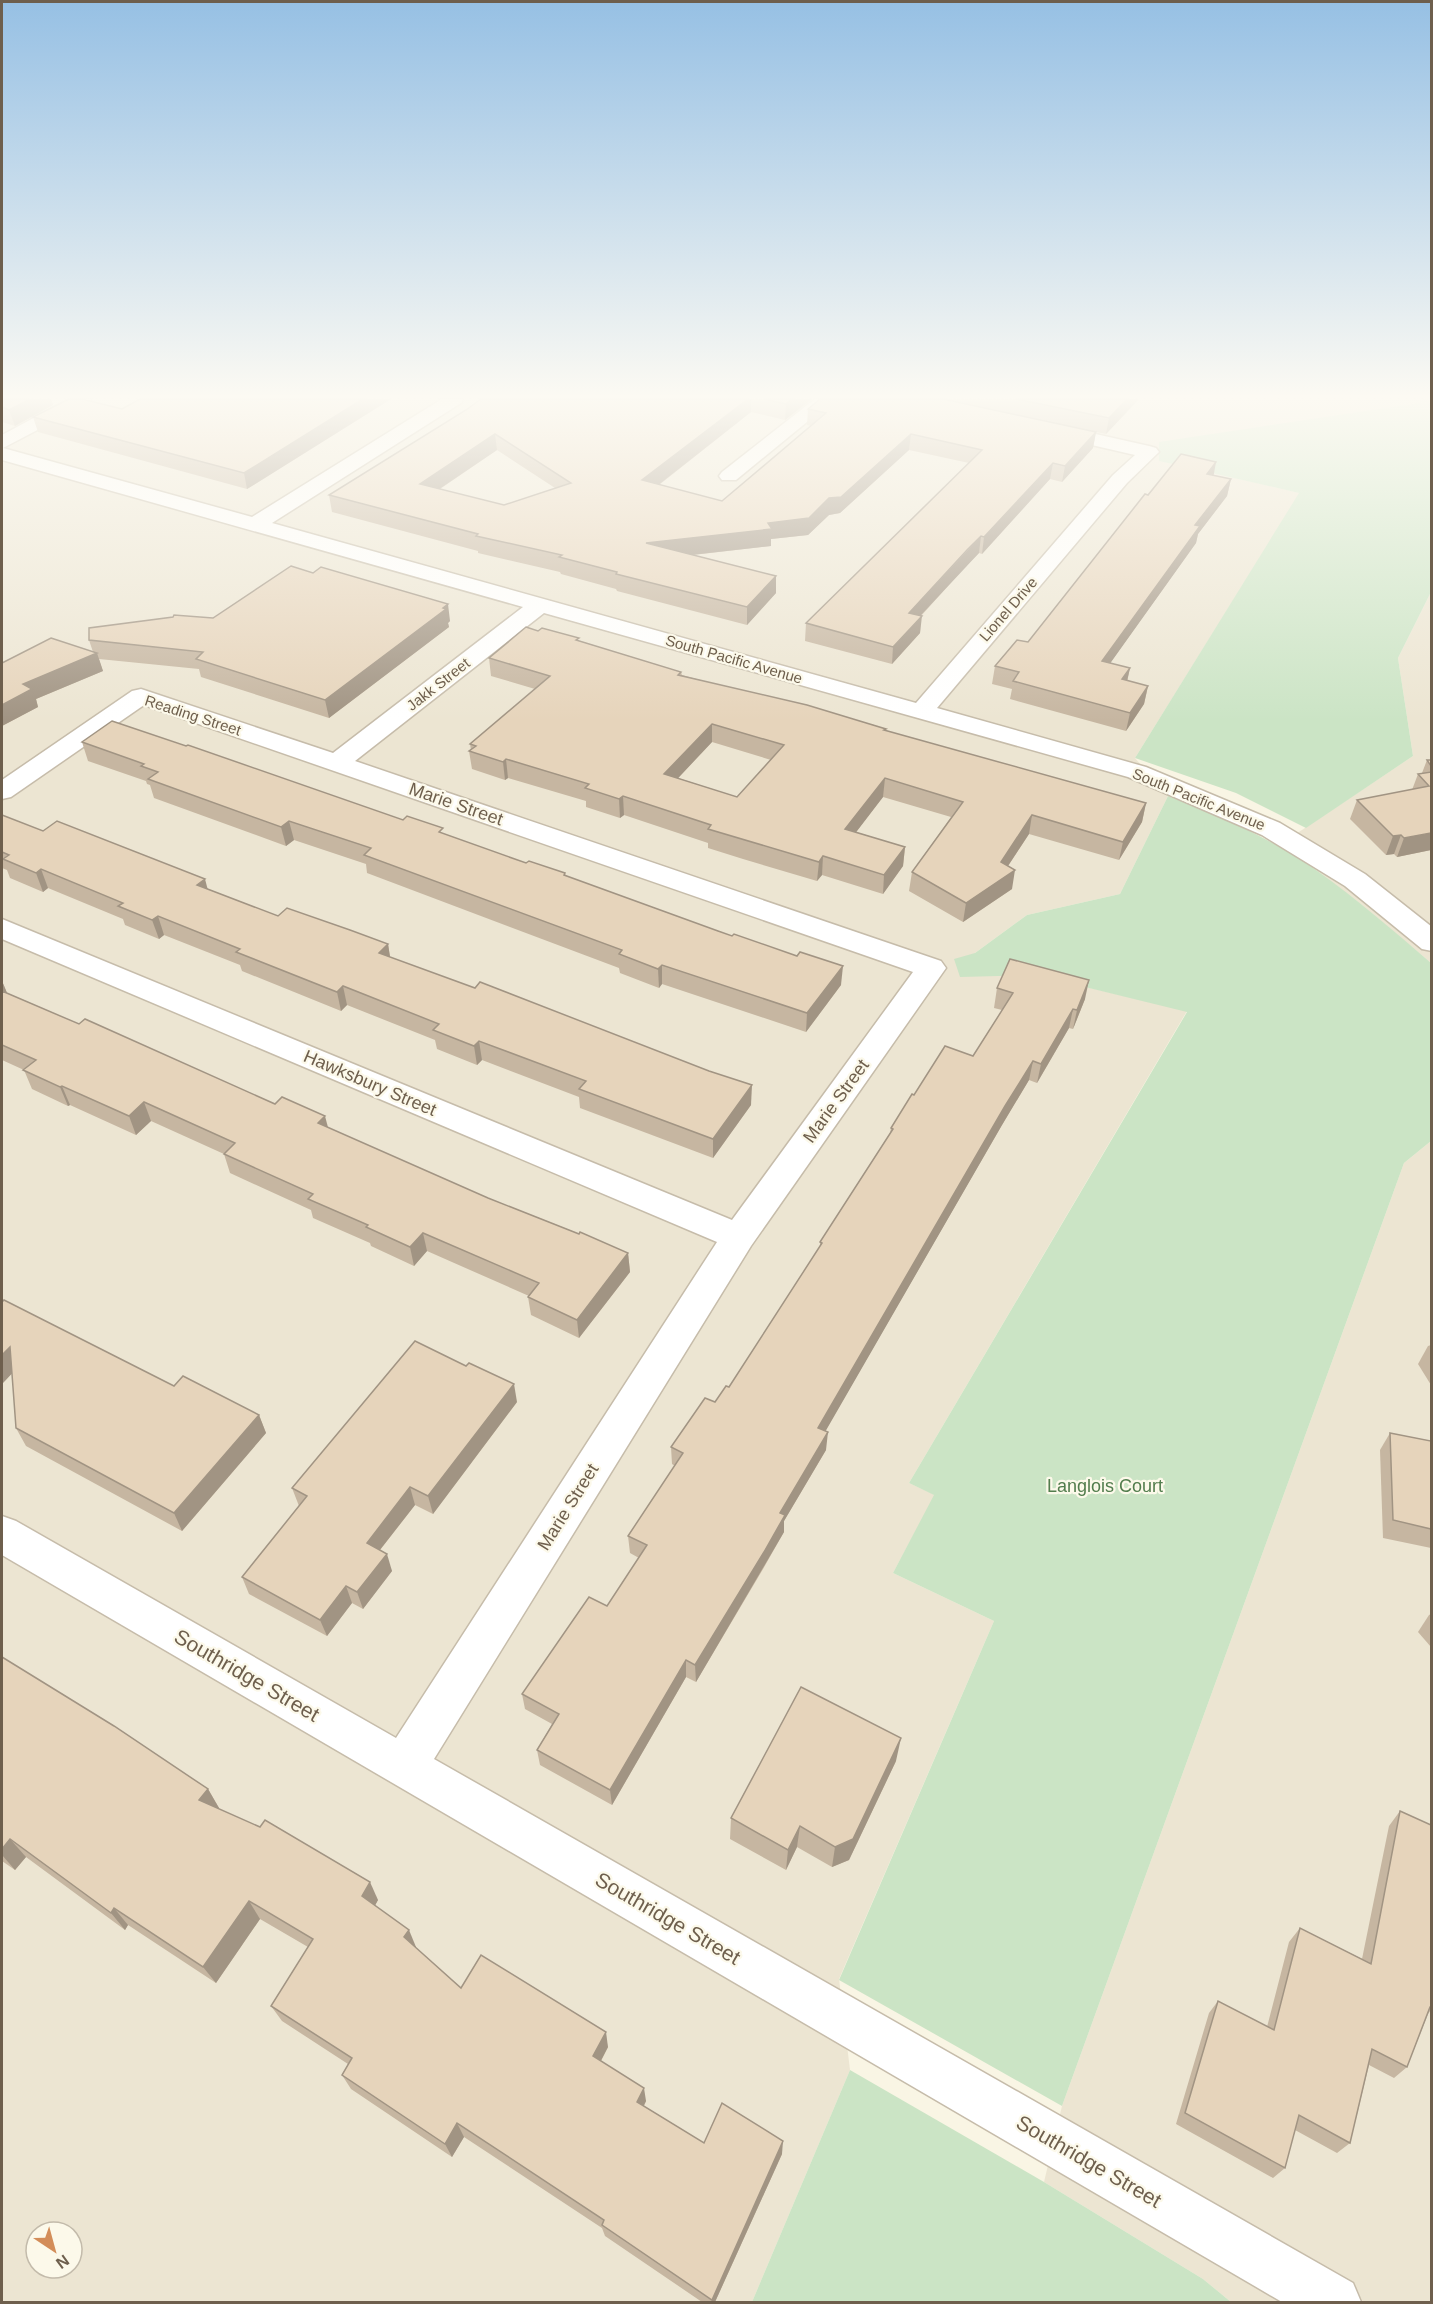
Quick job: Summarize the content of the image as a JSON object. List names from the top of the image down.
{
  "streets": {
    "street": [
      "Lionel Drive",
      "South Pacific Avenue",
      "Jakk Street",
      "Reading Street",
      "Marie Street",
      "Hawksbury Street",
      "Southridge Street"
    ]
  },
  "crossings": [
    ["Lionel Drive", "South Pacific Avenue"],
    ["South Pacific Avenue", "Jakk Street"],
    ["Jakk Street", "Reading Street"],
    ["Jakk Street", "Marie Street"],
    ["Reading Street", "Marie Street"],
    ["Marie Street", "Hawksbury Street"],
    ["Marie Street", "Southridge Street"]
  ],
  "parks": ["Langlois Court"],
  "north": "bottom right"
}
